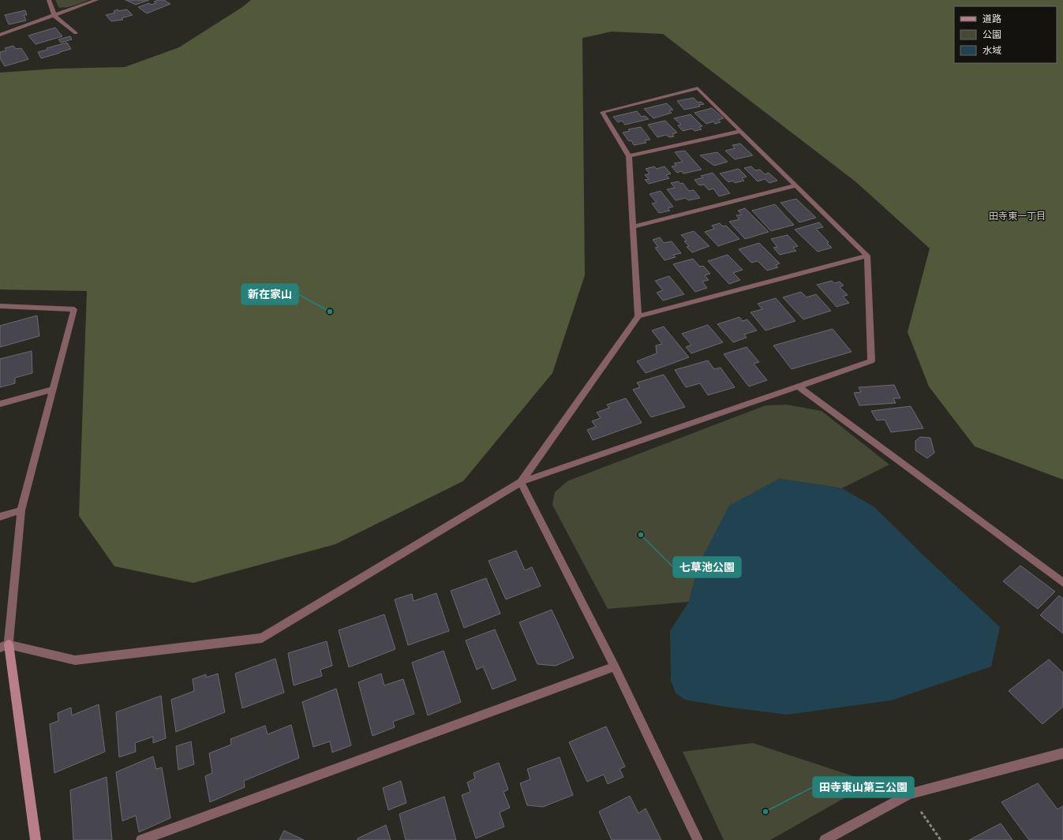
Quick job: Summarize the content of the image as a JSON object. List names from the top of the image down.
{
  "districts": ["田寺東一丁目"],
  "places": ["新在家山", "七草池公園", "田寺東山第三公園"],
  "legend": ["道路", "公園", "水域"]
}
